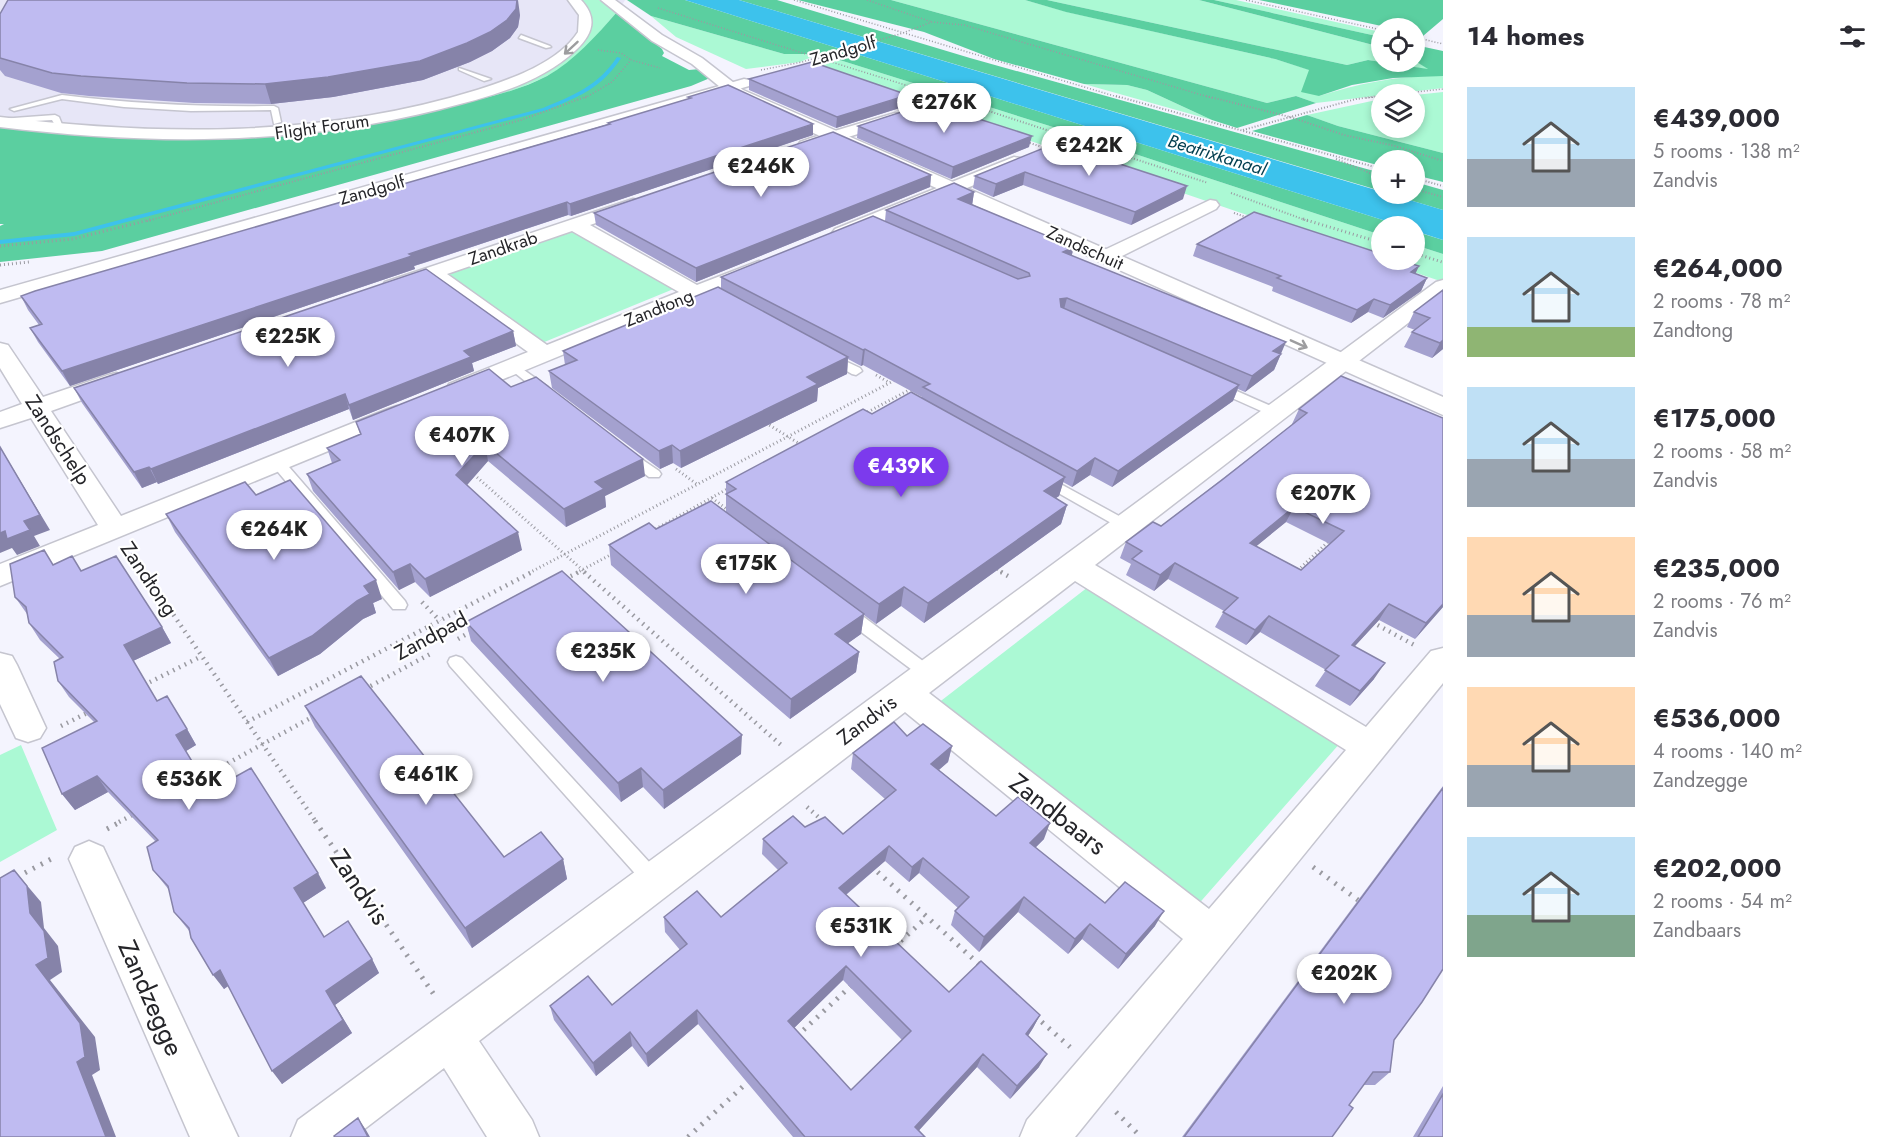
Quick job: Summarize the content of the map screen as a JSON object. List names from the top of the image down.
{
  "streets": {
    "street": [
      "Zandgolf",
      "Flight Forum",
      "Zandkrab",
      "Zandschuit",
      "Zandtong",
      "Zandschelp",
      "Zandvis",
      "Zandbaars",
      "Zandzegge"
    ],
    "path": ["Zandpad"]
  },
  "crossings": [
    ["Zandgolf", "Zandschuit"],
    ["Zandkrab", "Zandtong"],
    ["Zandschuit", "Zandvis"],
    ["Zandtong", "Zandschelp"],
    ["Zandtong", "Zandvis"],
    ["Zandvis", "Zandbaars"]
  ],
  "water": ["Beatrixkanaal"],
  "page": {
    "heading": "14 homes",
    "map_buttons": ["+", "−"],
    "list": [
      {
        "name": "€439,000",
        "note": "5 rooms · 138 m² · Zandvis"
      },
      {
        "name": "€264,000",
        "note": "2 rooms · 78 m² · Zandtong"
      },
      {
        "name": "€175,000",
        "note": "2 rooms · 58 m² · Zandvis"
      },
      {
        "name": "€235,000",
        "note": "2 rooms · 76 m² · Zandvis"
      },
      {
        "name": "€536,000",
        "note": "4 rooms · 140 m² · Zandzegge"
      },
      {
        "name": "€202,000",
        "note": "2 rooms · 54 m² · Zandbaars"
      }
    ],
    "price": [
      "€276K",
      "€242K",
      "€246K",
      "€225K",
      "€407K",
      "€439K",
      "€207K",
      "€264K",
      "€175K",
      "€235K",
      "€461K",
      "€536K",
      "€531K",
      "€202K"
    ]
  }
}
